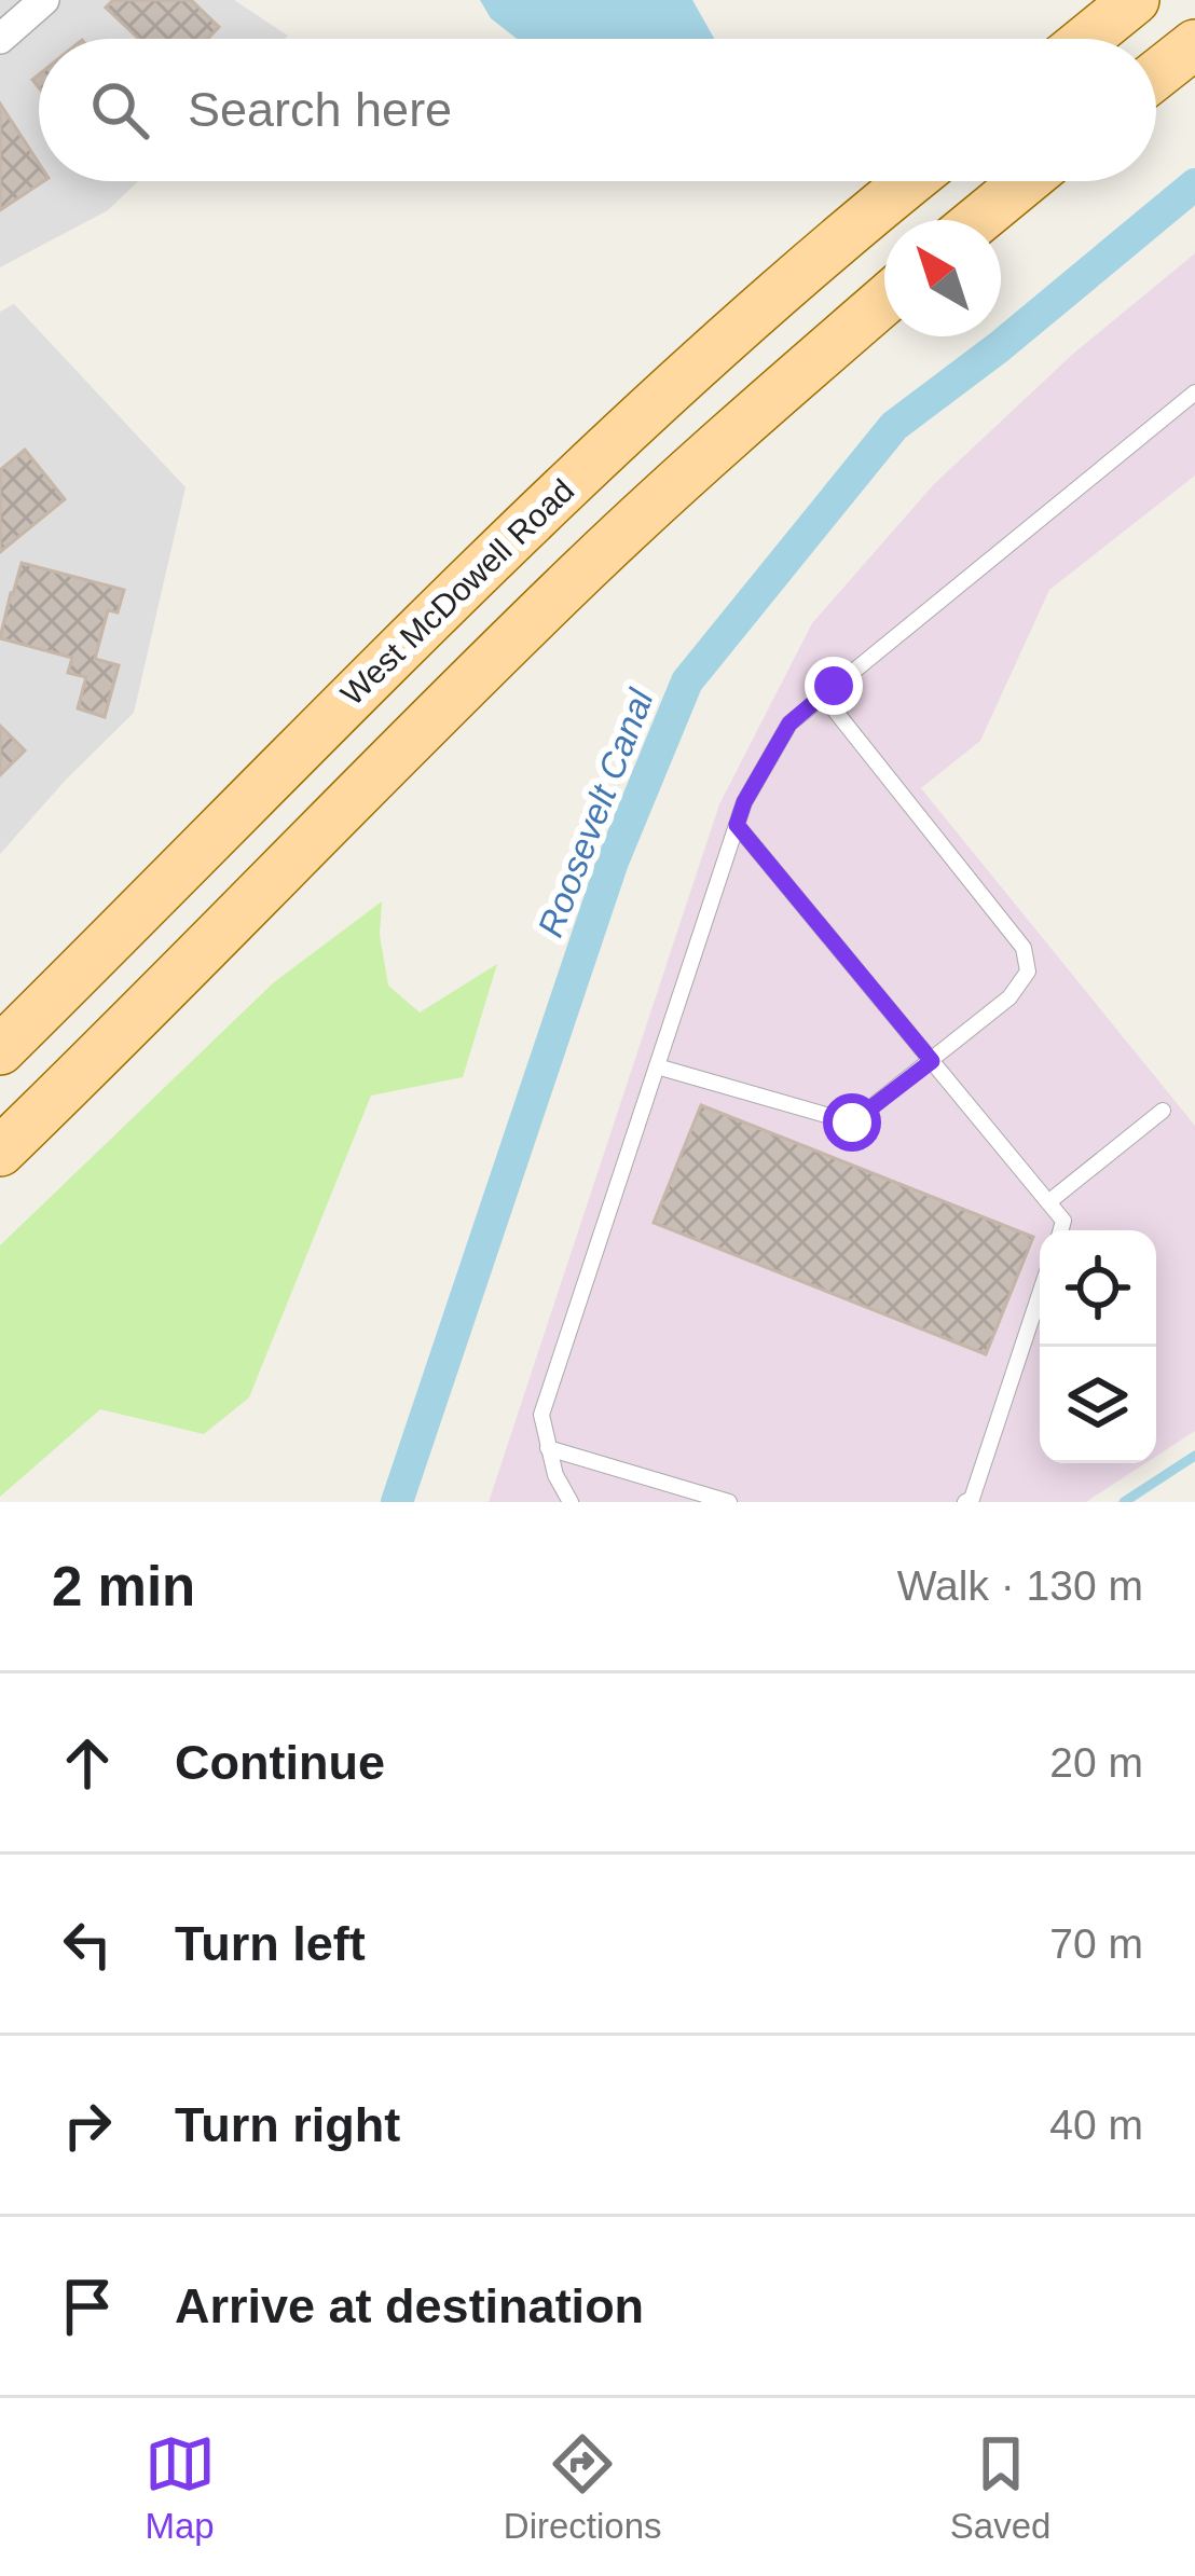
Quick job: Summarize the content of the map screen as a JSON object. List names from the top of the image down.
{
  "streets": {
    "main road": ["West McDowell Road"]
  },
  "water": ["Roosevelt Canal"],
  "north": "top left",
  "page": {
    "search": "Search here",
    "heading": ["2 min", "Walk · 130 m"],
    "list": [
      ["Continue", "20 m"],
      ["Turn left", "70 m"],
      ["Turn right", "40 m"],
      "Arrive at destination"
    ],
    "nav": ["Map", "Directions", "Saved"]
  }
}
